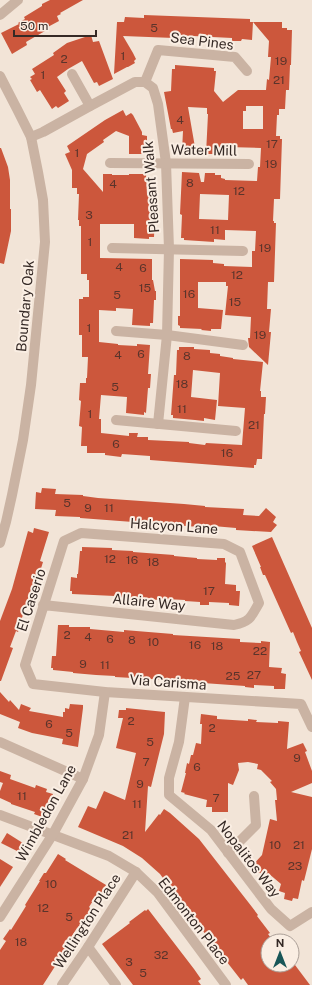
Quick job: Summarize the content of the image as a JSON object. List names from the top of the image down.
{
  "streets": {
    "street": [
      "Sea Pines",
      "Water Mill",
      "Pleasant Walk",
      "Boundary Oak",
      "Halcyon Lane",
      "El Caserio",
      "Allaire Way",
      "Via Carisma",
      "Wimbledon Lane",
      "Nopalitos Way",
      "Wellington Place",
      "Edmonton Place"
    ]
  },
  "crossings": [
    ["Sea Pines", "Pleasant Walk"],
    ["Water Mill", "Pleasant Walk"],
    ["Halcyon Lane", "El Caserio"],
    ["Halcyon Lane", "Allaire Way"],
    ["El Caserio", "Allaire Way"],
    ["El Caserio", "Via Carisma"],
    ["Via Carisma", "Wimbledon Lane"],
    ["Via Carisma", "Nopalitos Way"],
    ["Wimbledon Lane", "Edmonton Place"],
    ["Wellington Place", "Edmonton Place"]
  ],
  "house_numbers": [
    "5",
    "1",
    "2",
    "19",
    "1",
    "21",
    "4",
    "17",
    "1",
    "19",
    "8",
    "4",
    "12",
    "3",
    "11",
    "1",
    "19",
    "4",
    "6",
    "12",
    "15",
    "16",
    "5",
    "15",
    "1",
    "19",
    "6",
    "4",
    "8",
    "18",
    "5",
    "11",
    "1",
    "21",
    "6",
    "16",
    "5",
    "9",
    "11",
    "12",
    "16",
    "18",
    "17",
    "2",
    "4",
    "6",
    "8",
    "10",
    "16",
    "18",
    "22",
    "9",
    "11",
    "27",
    "25",
    "2",
    "6",
    "2",
    "5",
    "5",
    "9",
    "7",
    "6",
    "9",
    "11",
    "7",
    "11",
    "21",
    "10",
    "21",
    "23",
    "10",
    "12",
    "5",
    "18",
    "32",
    "3",
    "5"
  ],
  "scale_bar": "50 m",
  "north": "top"
}
